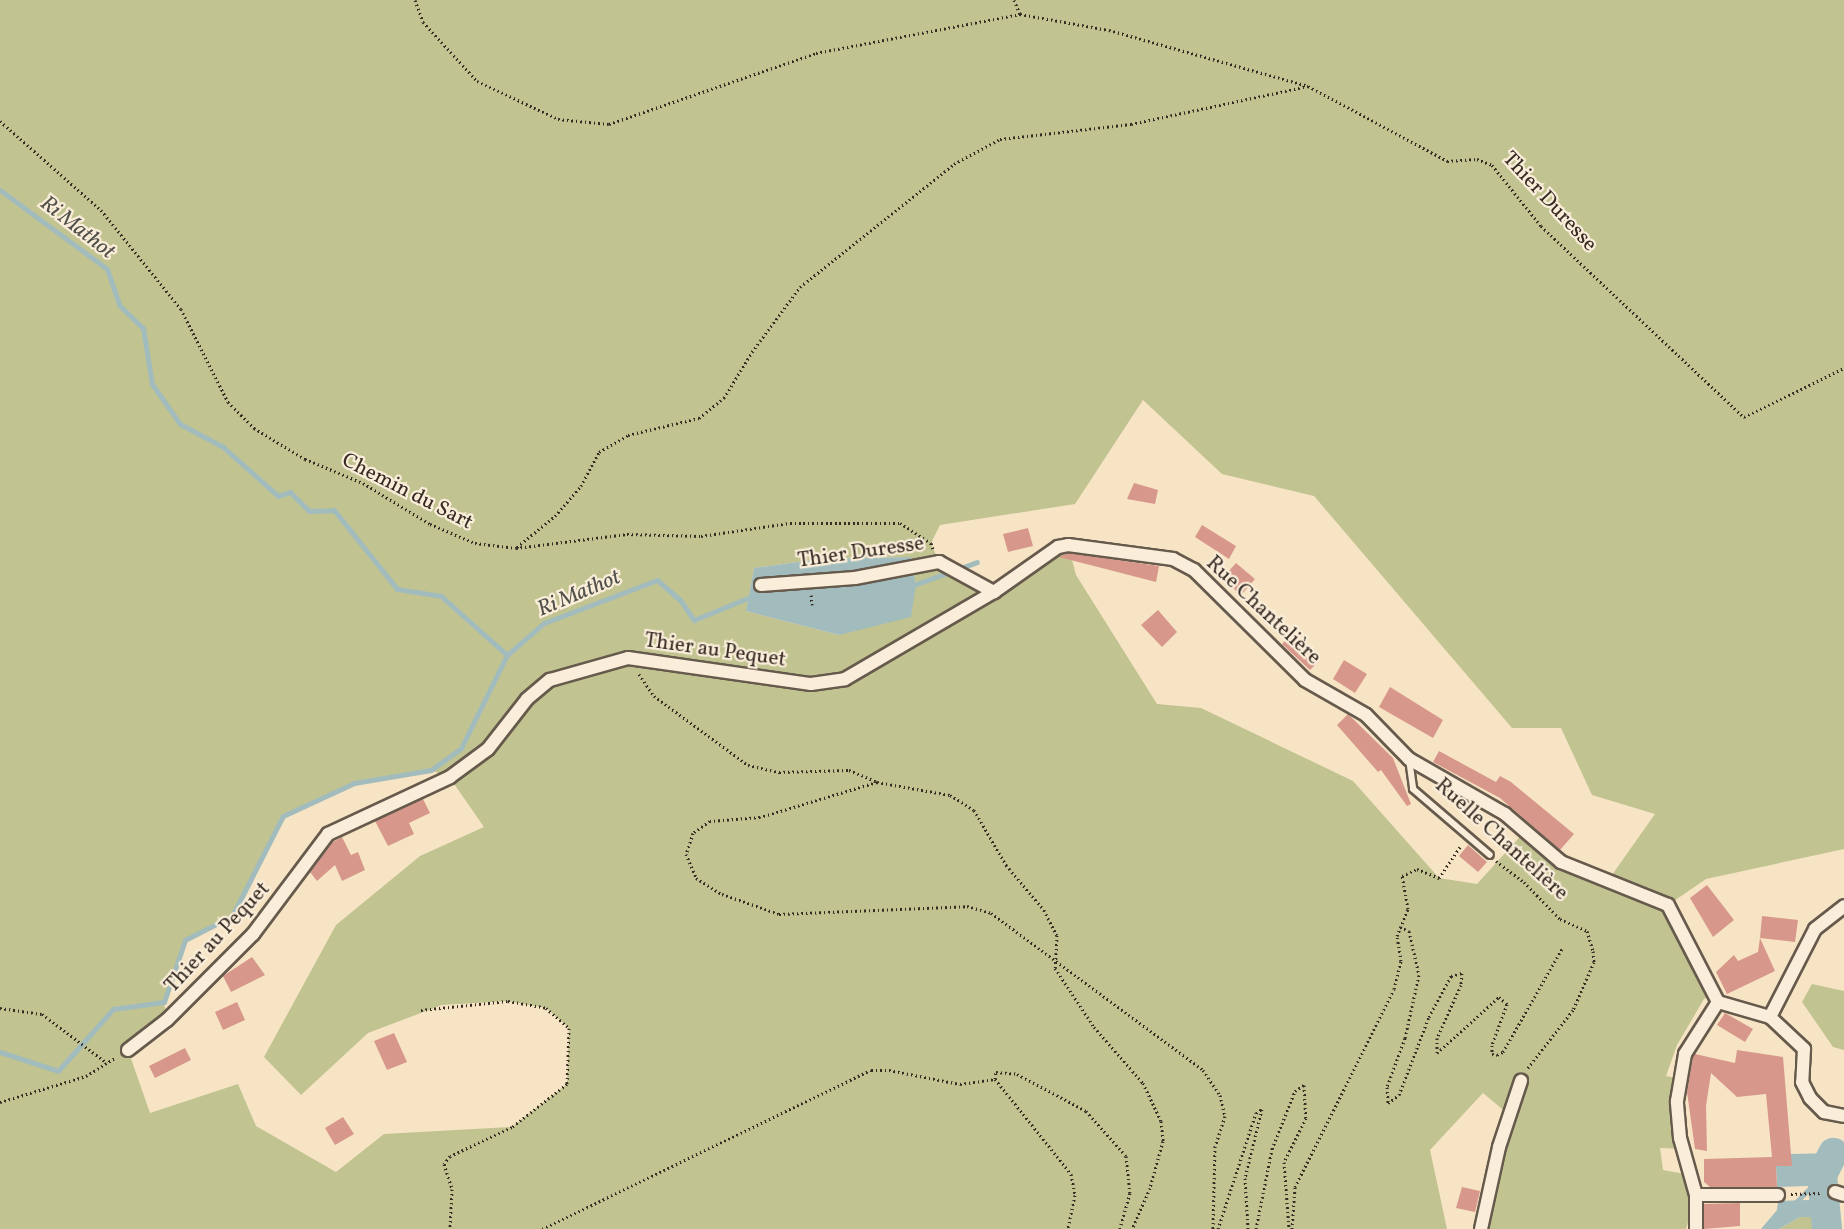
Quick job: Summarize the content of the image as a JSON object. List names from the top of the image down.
{
  "streets": {
    "street": ["Thier Duresse", "Rue Chantelière", "Thier au Pequet"],
    "lane": ["Ruelle Chantelière"],
    "path": ["Chemin du Sart"]
  },
  "crossings": [
    ["Thier Duresse", "Chemin du Sart"],
    ["Thier Duresse", "Rue Chantelière"],
    ["Thier Duresse", "Thier au Pequet"],
    ["Rue Chantelière", "Thier au Pequet"],
    ["Rue Chantelière", "Ruelle Chantelière"]
  ],
  "water": ["Ri Mathot"]
}
